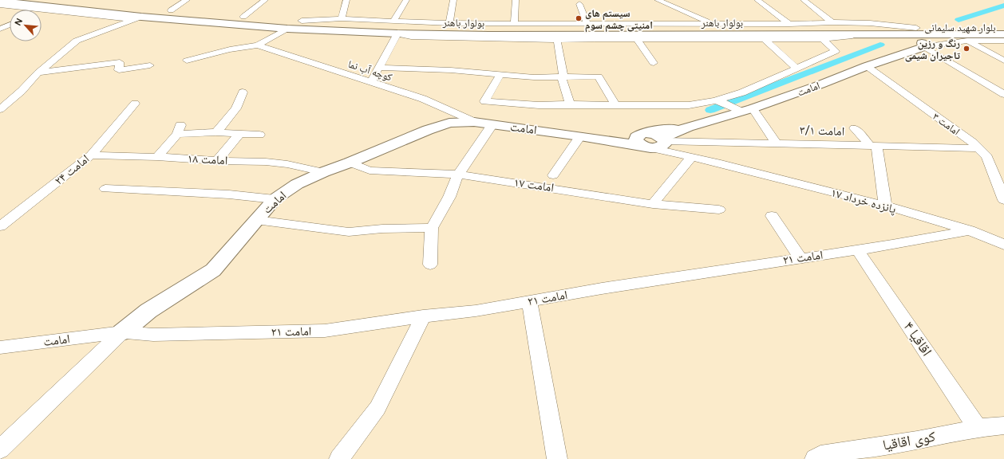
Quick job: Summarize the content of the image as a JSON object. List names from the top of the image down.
{
  "streets": {
    "main road": ["بولوار باهنر", "بلوار شهید سلیمانی", "امامت"],
    "street": [
      "کوچه آب نما",
      "امامت ۳",
      "امامت ۳/۱",
      "امامت ۱۸",
      "امامت ۲۴",
      "امامت ۱۷",
      "پانزده خرداد ۱۷",
      "امامت ۲۱",
      "اقاقیا ۴",
      "کوی اقاقیا"
    ]
  },
  "crossings": [
    ["بولوار باهنر", "بلوار شهید سلیمانی"],
    ["بولوار باهنر", "امامت"],
    ["بلوار شهید سلیمانی", "امامت"],
    ["کوچه آب نما", "امامت"],
    ["امامت", "امامت ۳"],
    ["امامت", "امامت ۳/۱"],
    ["امامت", "امامت ۱۸"],
    ["امامت", "امامت ۱۷"],
    ["امامت", "پانزده خرداد ۱۷"],
    ["امامت", "امامت ۲۱"],
    ["امامت ۳", "امامت ۳/۱"],
    ["امامت ۳/۱", "پانزده خرداد ۱۷"],
    ["امامت ۱۸", "امامت ۲۴"],
    ["پانزده خرداد ۱۷", "امامت ۲۱"],
    ["امامت ۲۱", "اقاقیا ۴"],
    ["اقاقیا ۴", "کوی اقاقیا"]
  ],
  "places": ["سیستم های امنیتی چشم سوم", "رنگ و رزین تاجیران شیمی"],
  "north": "top left"
}
